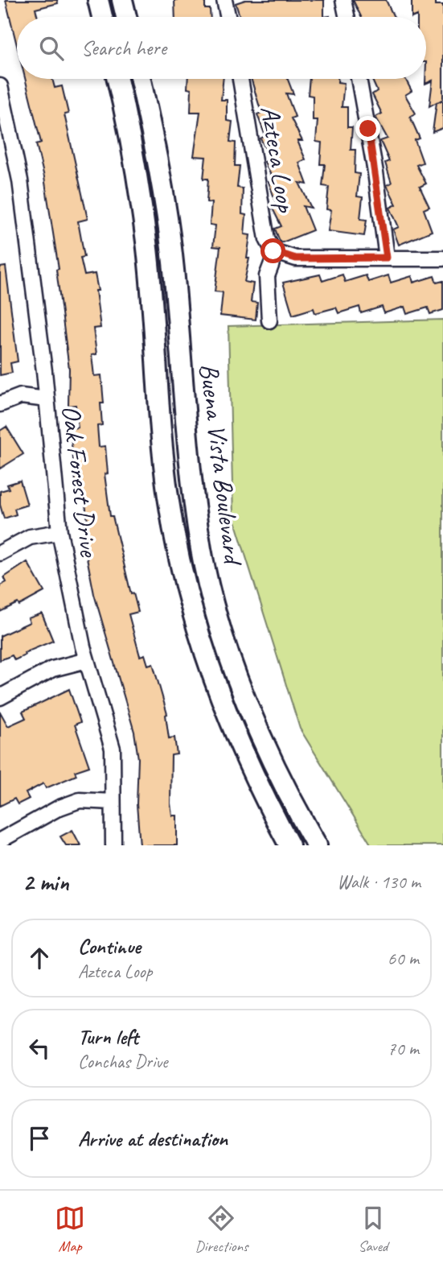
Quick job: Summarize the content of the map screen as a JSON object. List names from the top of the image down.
{
  "streets": {
    "main road": ["Buena Vista Boulevard"],
    "street": ["Azteca Loop", "Oak Forest Drive"]
  },
  "page": {
    "search": "Search here",
    "heading": ["2 min", "Walk · 130 m"],
    "list": [
      ["Continue", "Azteca Loop", "60 m"],
      ["Turn left", "Conchas Drive", "70 m"],
      "Arrive at destination"
    ],
    "nav": ["Map", "Directions", "Saved"]
  }
}
